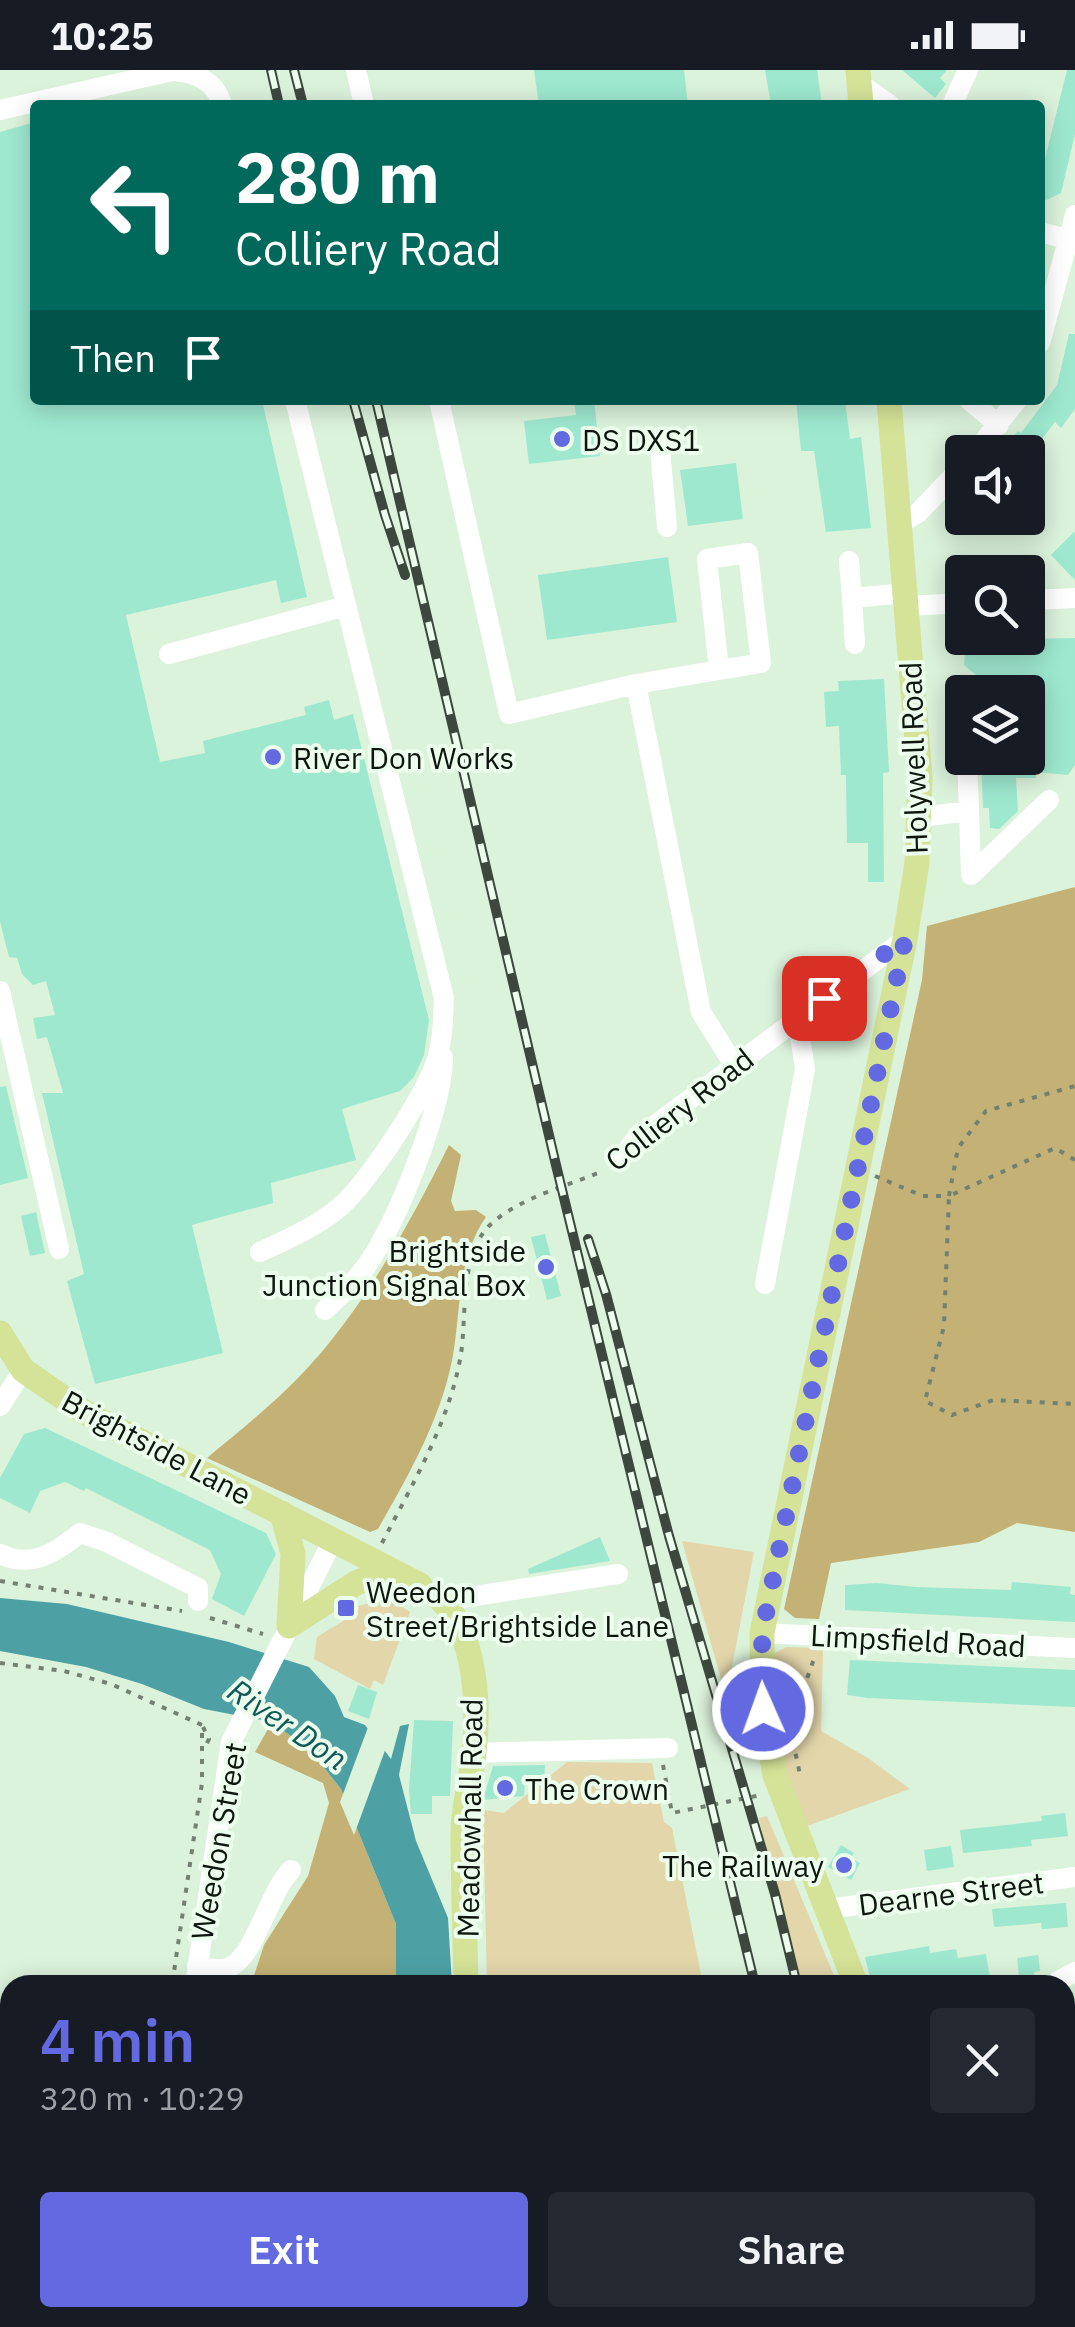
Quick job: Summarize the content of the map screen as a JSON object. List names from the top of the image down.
{
  "streets": {
    "main road": ["Holywell Road", "Brightside Lane", "Meadowhall Road"],
    "street": [
      "Colliery Road",
      "Limpsfield Road",
      "Weedon Street",
      "Dearne Street"
    ]
  },
  "crossings": [
    ["Holywell Road", "Colliery Road"],
    ["Holywell Road", "Limpsfield Road"],
    ["Holywell Road", "Dearne Street"],
    ["Brightside Lane", "Weedon Street"]
  ],
  "water": ["River Don"],
  "places": {
    "other": [
      "DS DXS1",
      "River Don Works",
      "Brightside Junction Signal Box",
      "The Crown",
      "The Railway"
    ],
    "transit": ["Weedon Street/Brightside Lane"]
  },
  "page": {
    "status": "10:25",
    "turn": ["280 m", "Colliery Road"],
    "then": "Then",
    "heading": ["4 min", "320 m · 10:29"],
    "buttons": ["Exit", "Share"]
  }
}
